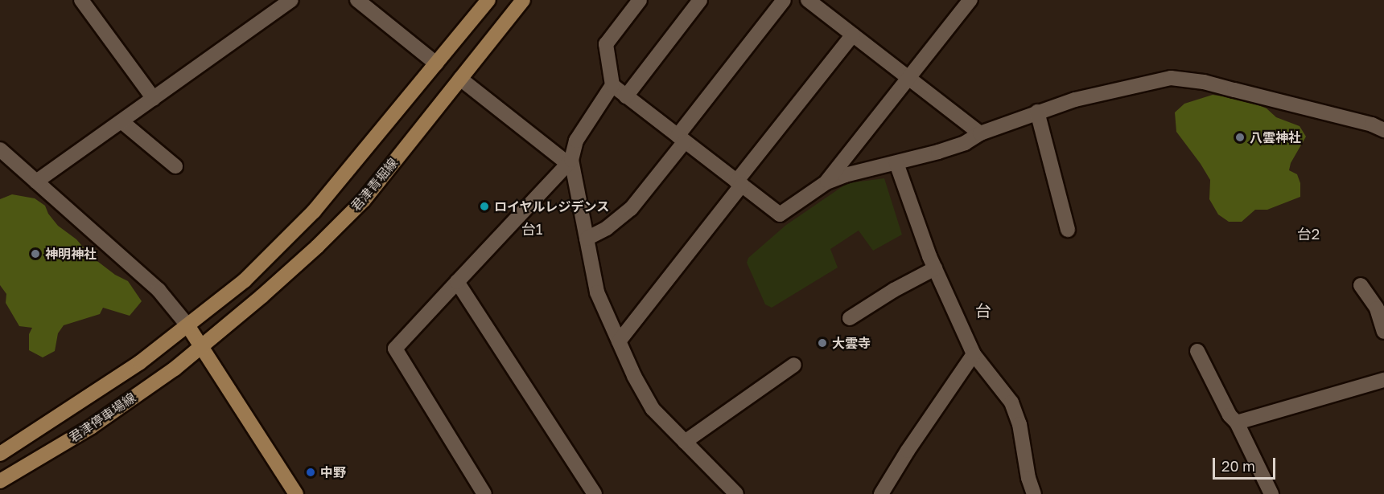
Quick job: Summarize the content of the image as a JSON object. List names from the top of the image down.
{
  "streets": {
    "main road": ["君津青堀線", "君津停車場線"]
  },
  "crossings": [
    ["君津青堀線", "君津停車場線"]
  ],
  "districts": ["台1", "台2", "台"],
  "places": [
    "八雲神社",
    "ロイヤルレジデンス",
    "神明神社",
    "大雲寺",
    "中野"
  ],
  "scale_bar": "20 m"
}
